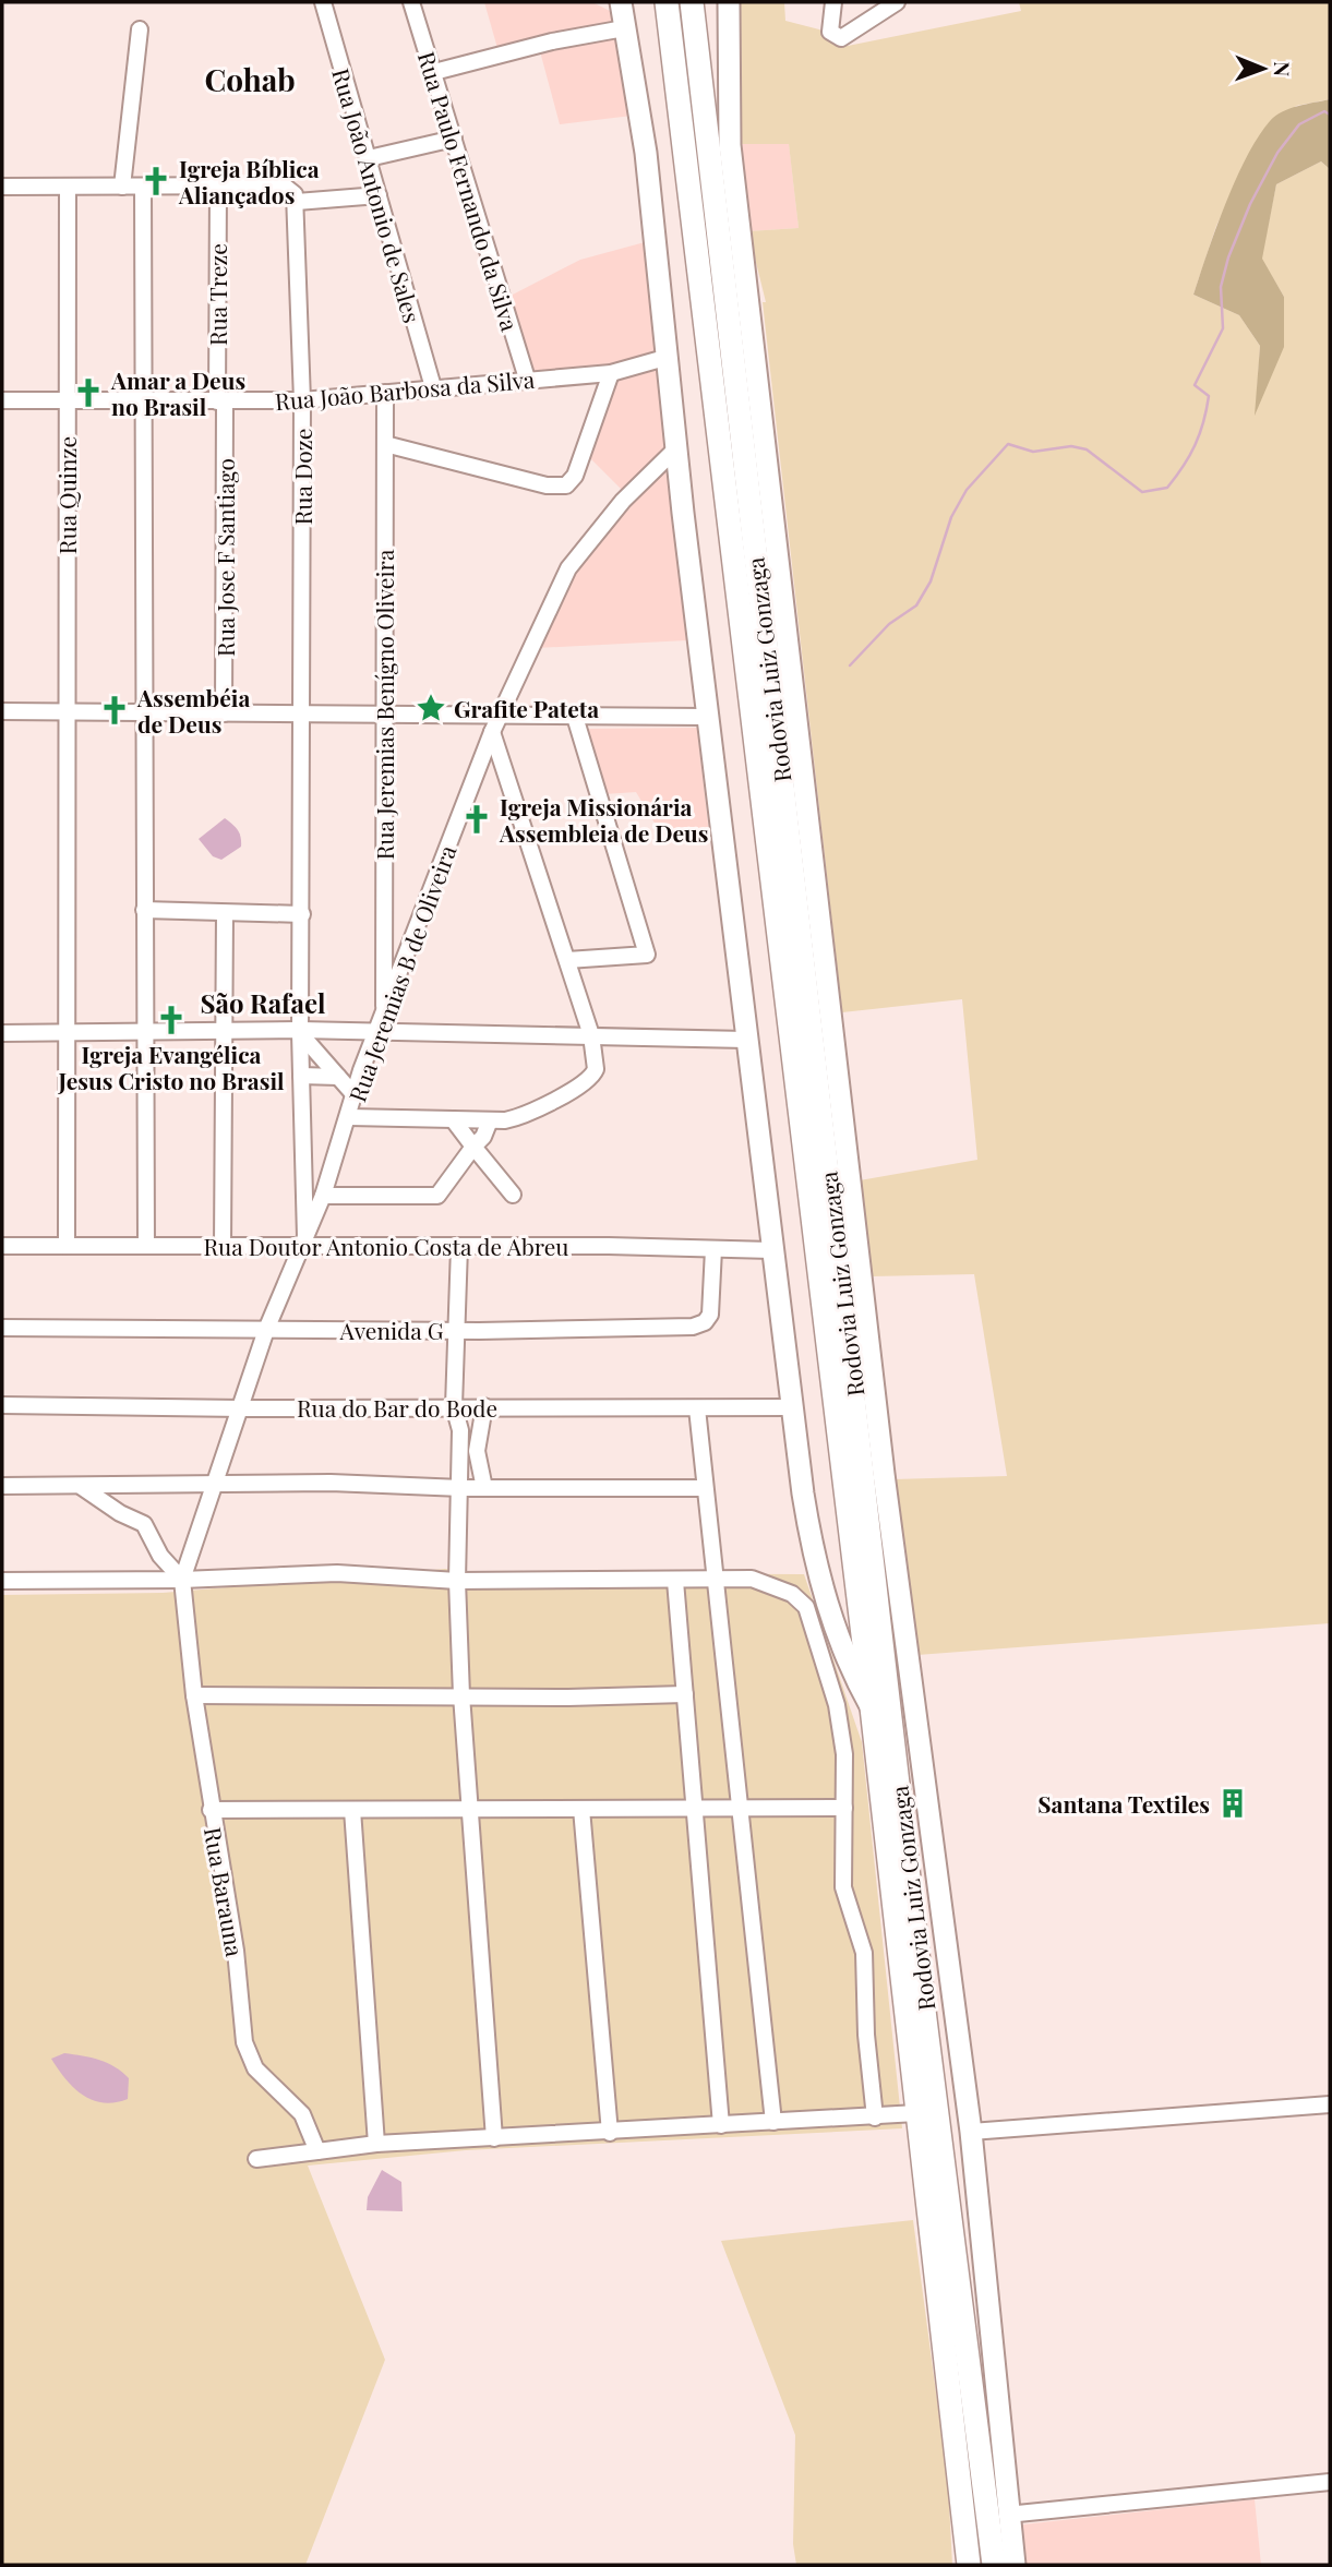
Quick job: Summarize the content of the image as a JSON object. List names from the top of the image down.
{
  "streets": {
    "highway": ["Rodovia Luiz Gonzaga"],
    "street": [
      "Rua Paulo Fernando da Silva",
      "Rua João Antonio de Sales",
      "Rua Treze",
      "Rua João Barbosa da Silva",
      "Rua Doze",
      "Rua Quinze",
      "Rua Jose F Santiago",
      "Rua Jeremias Benígno Oliveira",
      "Rua Jeremias B de Oliveira",
      "Rua Doutor Antonio Costa de Abreu",
      "Avenida G",
      "Rua do Bar do Bode",
      "Rua Barauna"
    ]
  },
  "crossings": [
    ["Rua Paulo Fernando da Silva", "Rua João Barbosa da Silva"],
    ["Rua João Antonio de Sales", "Rua João Barbosa da Silva"],
    ["Rua Treze", "Rua João Barbosa da Silva"],
    ["Rua Treze", "Rua Jose F Santiago"],
    ["Rua João Barbosa da Silva", "Rua Doze"],
    ["Rua João Barbosa da Silva", "Rua Quinze"],
    ["Rua João Barbosa da Silva", "Rua Jose F Santiago"],
    ["Rua João Barbosa da Silva", "Rua Jeremias Benígno Oliveira"],
    ["Rua Doze", "Rua Jeremias B de Oliveira"],
    ["Rua Doze", "Rua Doutor Antonio Costa de Abreu"],
    ["Rua Quinze", "Rua Doutor Antonio Costa de Abreu"],
    ["Rua Jeremias Benígno Oliveira", "Rua Jeremias B de Oliveira"],
    ["Rua Jeremias B de Oliveira", "Rua Doutor Antonio Costa de Abreu"],
    ["Rua Jeremias B de Oliveira", "Avenida G"],
    ["Rua Jeremias B de Oliveira", "Rua do Bar do Bode"],
    ["Rua Jeremias B de Oliveira", "Rua Barauna"],
    ["Rua Doutor Antonio Costa de Abreu", "Avenida G"]
  ],
  "districts": ["Cohab", "São Rafael"],
  "places": {
    "church": [
      "Igreja Bíblica Aliançados",
      "Amar a Deus no Brasil",
      "Assembéia de Deus",
      "Igreja Missionária Assembleia de Deus",
      "Igreja Evangélica Jesus Cristo no Brasil"
    ],
    "place": ["Grafite Pateta"],
    "building": ["Santana Textiles"]
  },
  "north": "right"
}
